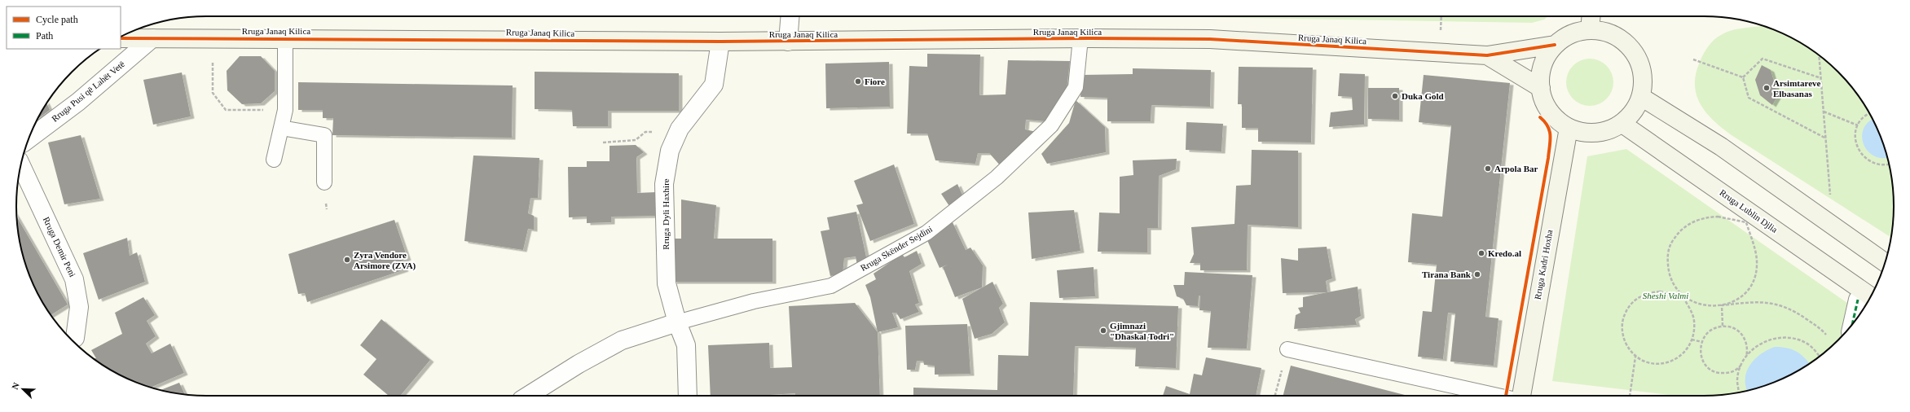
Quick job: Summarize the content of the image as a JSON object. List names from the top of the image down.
{
  "streets": {
    "street": [
      "Rruga Janaq Kilica",
      "Rruga Pusi që Lahët Vetë",
      "Rruga Lublin Djlia",
      "Rruga Dyli Haxhire",
      "Rruga Demir Peni",
      "Rruga Kadri Hoxha"
    ],
    "lane": ["Rruga Skënder Sejdini"]
  },
  "crossings": [
    ["Rruga Janaq Kilica", "Rruga Pusi që Lahët Vetë"],
    ["Rruga Janaq Kilica", "Rruga Lublin Djlia"],
    ["Rruga Janaq Kilica", "Rruga Dyli Haxhire"],
    ["Rruga Janaq Kilica", "Rruga Skënder Sejdini"],
    ["Rruga Janaq Kilica", "Rruga Kadri Hoxha"],
    ["Rruga Lublin Djlia", "Rruga Kadri Hoxha"],
    ["Rruga Dyli Haxhire", "Rruga Skënder Sejdini"]
  ],
  "parks": ["Sheshi Valmi"],
  "places": [
    "Fiore",
    "Arsimtareve Elbasanas",
    "Duka Gold",
    "Arpola Bar",
    "Kredo.al",
    "Zyra Vendore Arsimore (ZVA)",
    "Tirana Bank",
    "Gjimnazi \"Dhaskal Todri\""
  ],
  "legend": ["Cycle path", "Path"],
  "north": "top left"
}
